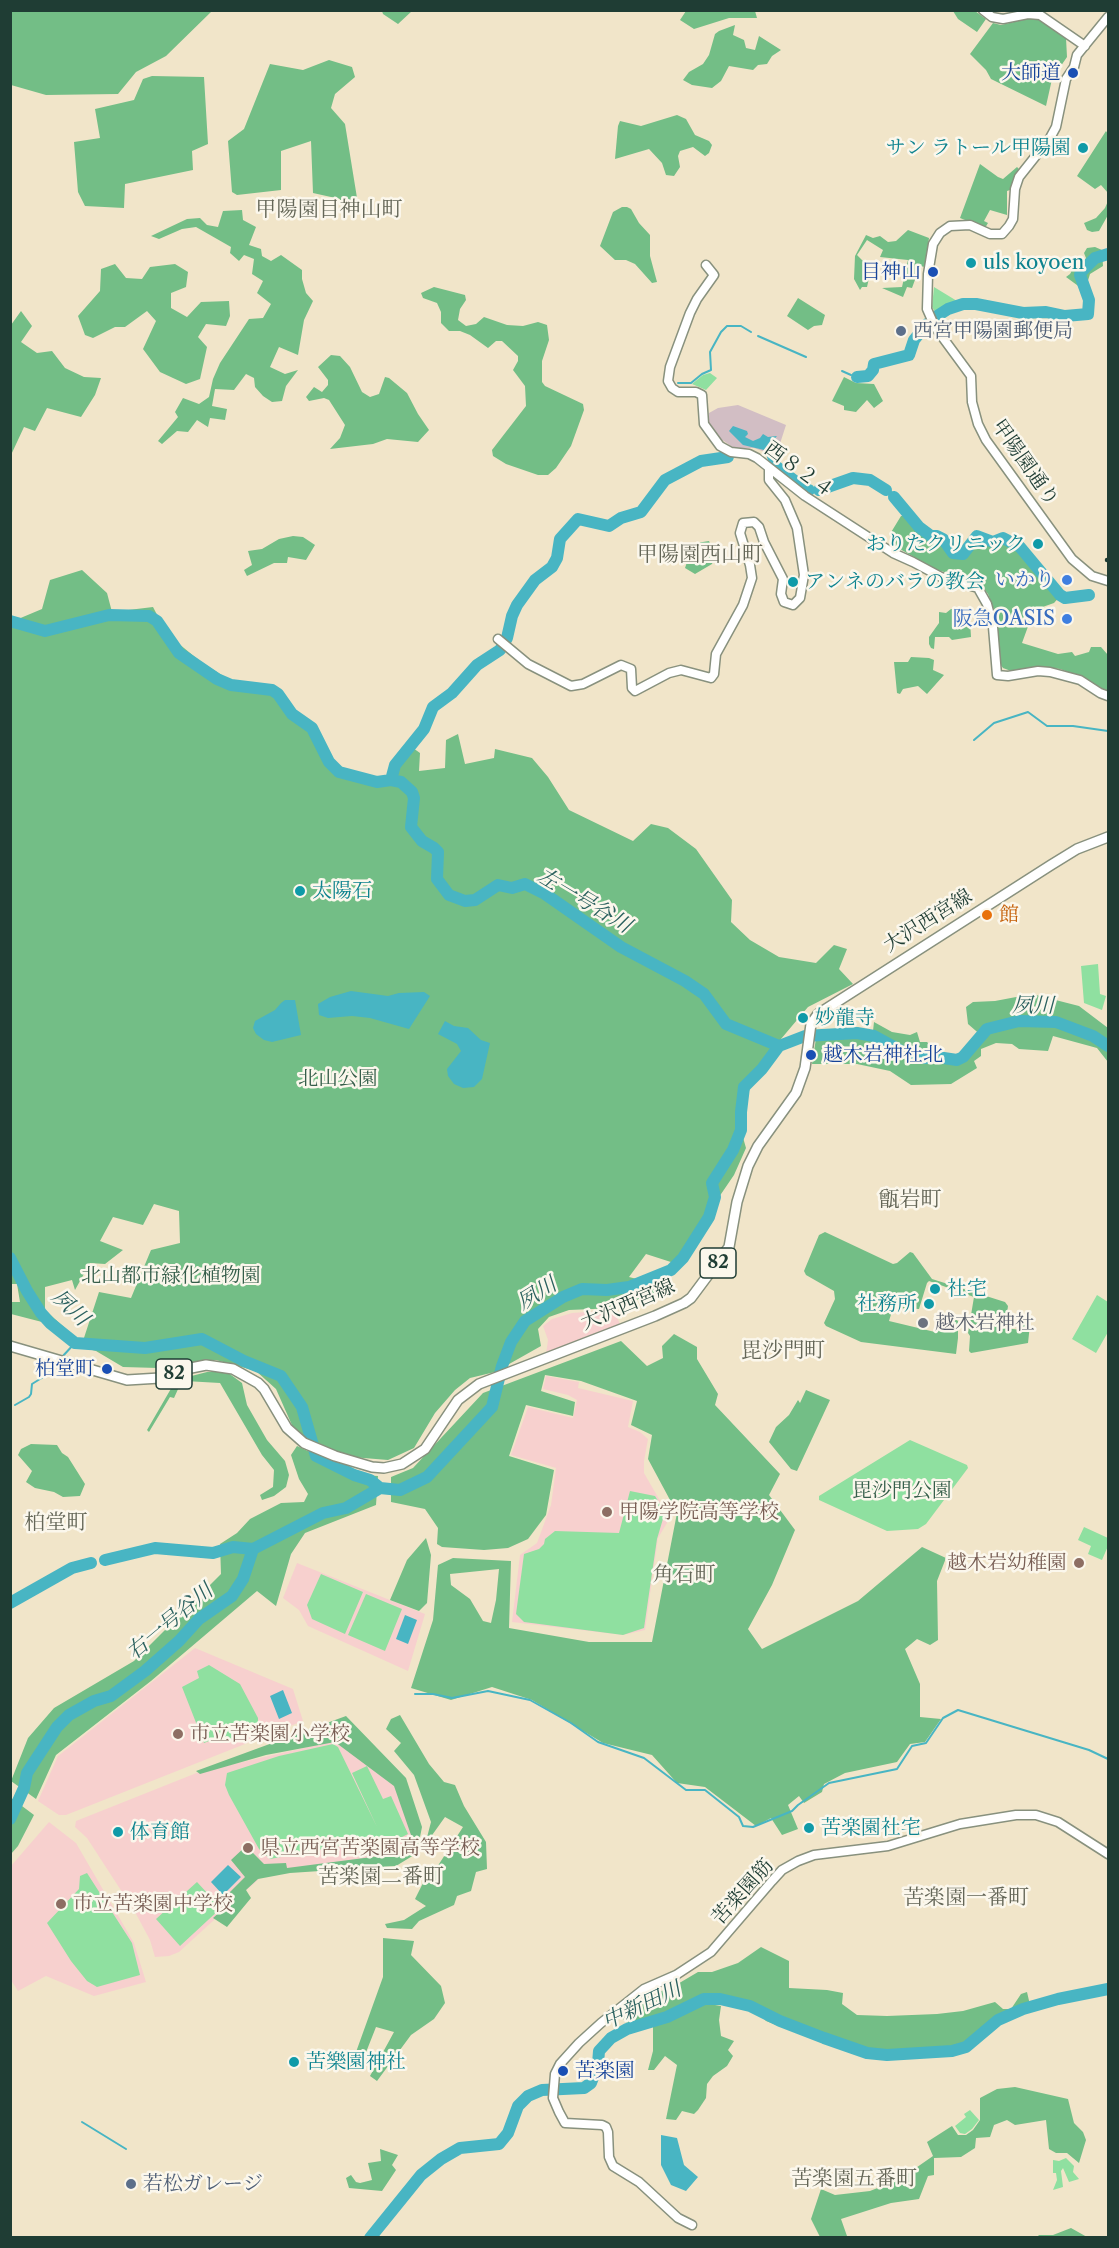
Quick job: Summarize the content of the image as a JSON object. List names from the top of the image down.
{
  "streets": {
    "main road": ["大沢西宮線", "82"],
    "street": ["甲陽園通り", "西８２４", "苦楽園筋"]
  },
  "districts": [
    "甲陽園目神山町",
    "甲陽園西山町",
    "甑岩町",
    "毘沙門町",
    "柏堂町",
    "角石町",
    "苦楽園二番町",
    "苦楽園一番町",
    "苦楽園五番町"
  ],
  "water": [
    "左一号谷川",
    "夙川",
    "右一号谷川",
    "中新田川"
  ],
  "parks": ["北山公園", "北山都市緑化植物園", "毘沙門公園"],
  "places": [
    "大師道",
    "サン ラトール甲陽園",
    "uls koyoen",
    "目神山",
    "西宮甲陽園郵便局",
    "おりたクリニック",
    "いかり",
    "アンネのバラの教会",
    "阪急OASIS",
    "太陽石",
    "館",
    "妙龍寺",
    "越木岩神社北",
    "社宅",
    "社務所",
    "越木岩神社",
    "柏堂町",
    "甲陽学院高等学校",
    "越木岩幼稚園",
    "市立苦楽園小学校",
    "苦楽園社宅",
    "体育館",
    "県立西宮苦楽園高等学校",
    "市立苦楽園中学校",
    "苦樂園神社",
    "苦楽園",
    "若松ガレージ"
  ]
}
